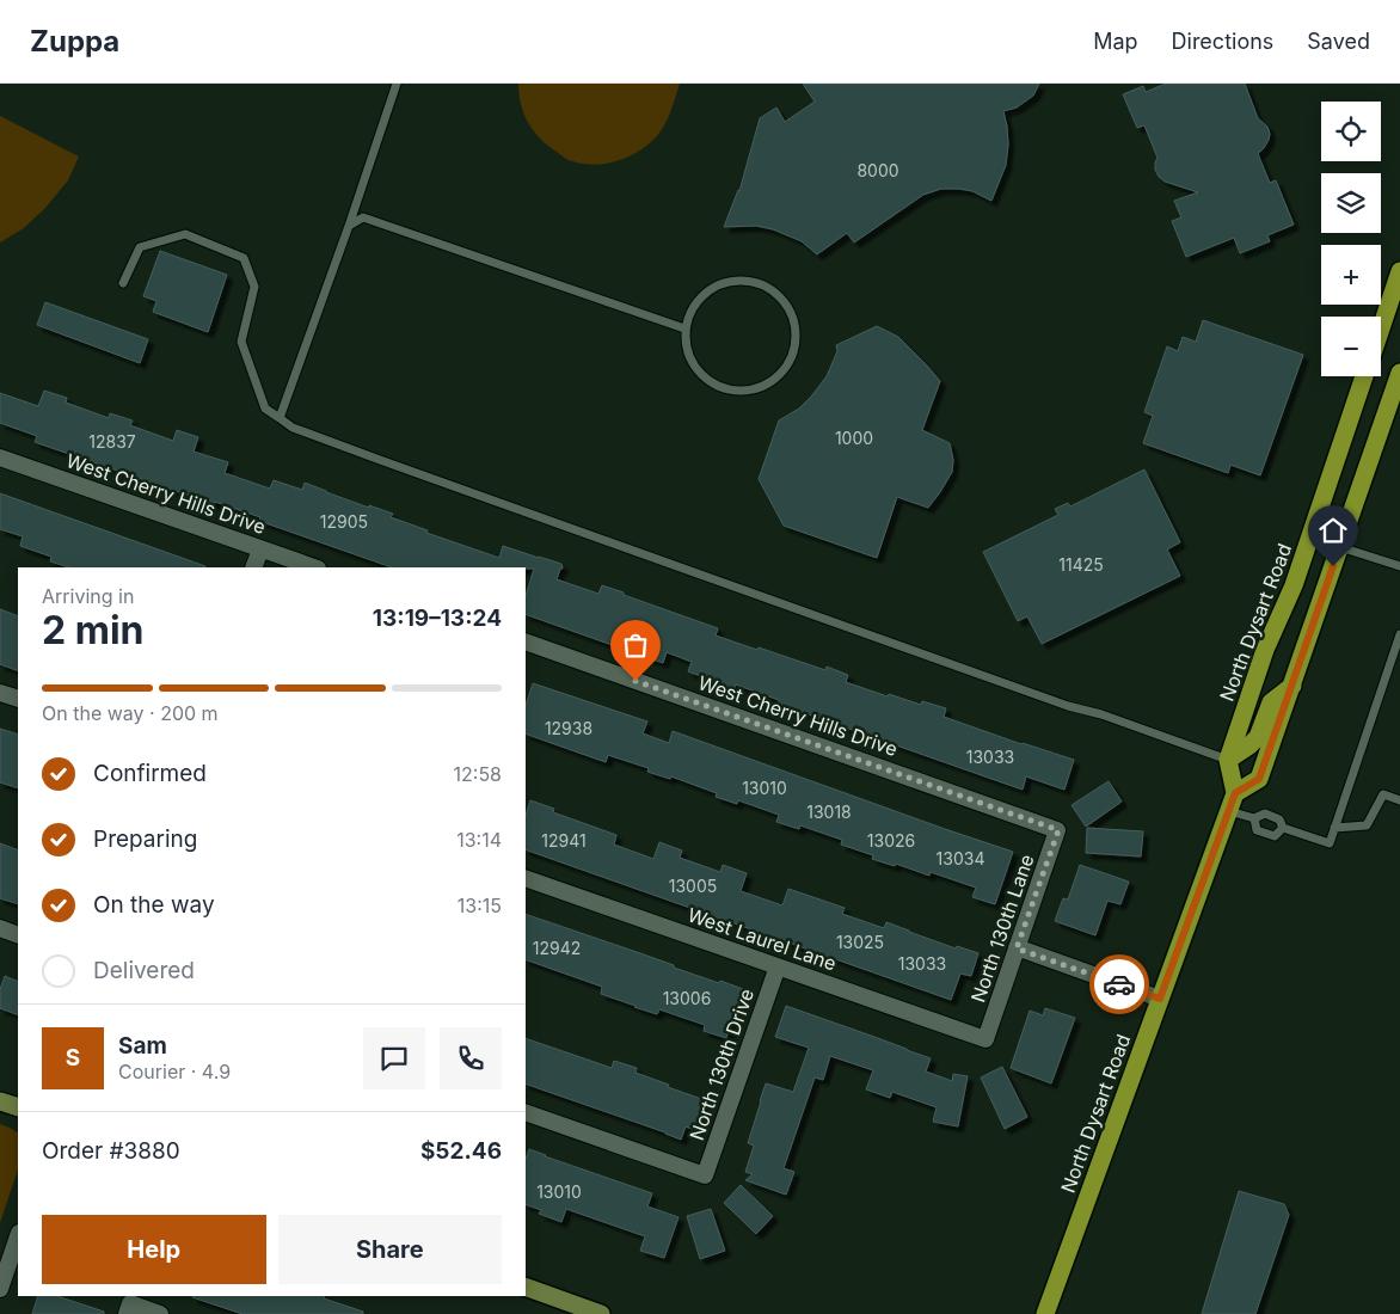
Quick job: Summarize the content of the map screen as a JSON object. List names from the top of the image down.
{
  "streets": {
    "main road": ["North Dysart Road"],
    "street": [
      "West Cherry Hills Drive",
      "North 130th Lane",
      "West Laurel Lane",
      "North 130th Drive"
    ]
  },
  "crossings": [
    ["West Cherry Hills Drive", "North 130th Lane"],
    ["North 130th Lane", "West Laurel Lane"],
    ["West Laurel Lane", "North 130th Drive"]
  ],
  "house_numbers": [
    "8000",
    "1000",
    "12837",
    "12905",
    "11425",
    "12938",
    "13033",
    "13010",
    "13018",
    "12941",
    "13026",
    "13034",
    "13005",
    "13025",
    "12942",
    "13033",
    "13006",
    "13010"
  ],
  "page": {
    "header": "Zuppa",
    "nav": ["Map", "Directions", "Saved"],
    "map_buttons": ["+", "−"],
    "heading": ["2 min", "Arriving in", "13:19–13:24"],
    "panel": [
      "Sam",
      "Courier · 4.9",
      "Order #3880",
      "$52.46"
    ],
    "bar": "On the way · 200 m",
    "list": [
      ["Confirmed", "12:58"],
      ["Preparing", "13:14"],
      ["On the way", "13:15"],
      "Delivered"
    ],
    "round": "S",
    "buttons": ["Help", "Share"]
  }
}
